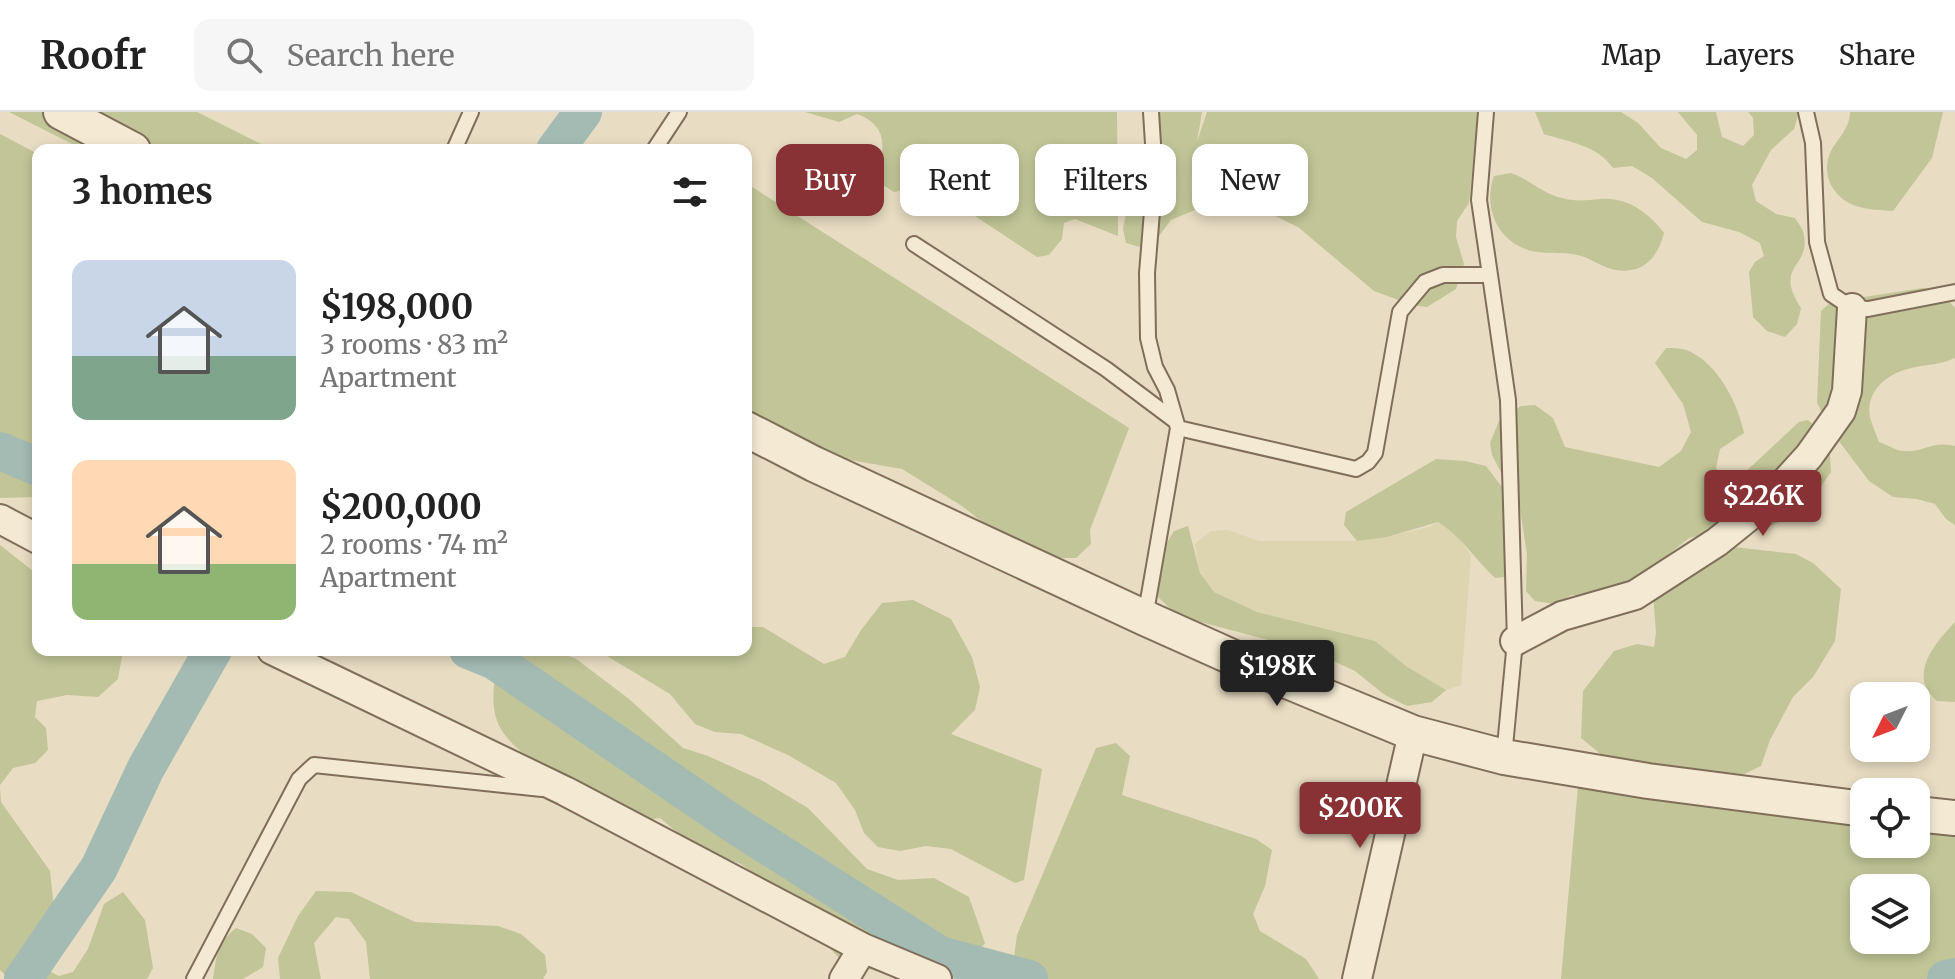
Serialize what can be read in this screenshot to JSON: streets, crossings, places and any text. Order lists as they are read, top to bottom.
{
  "north": "bottom left",
  "page": {
    "header": "Roofr",
    "search": "Search here",
    "nav": ["Map", "Layers", "Share"],
    "chip": [
      "Buy",
      "Rent",
      "Filters",
      "New"
    ],
    "heading": "3 homes",
    "list": [
      {
        "name": "$198,000",
        "note": "3 rooms · 83 m² · Apartment"
      },
      {
        "name": "$200,000",
        "note": "2 rooms · 74 m² · Apartment"
      }
    ],
    "price": ["$226K", "$198K", "$200K"]
  }
}
